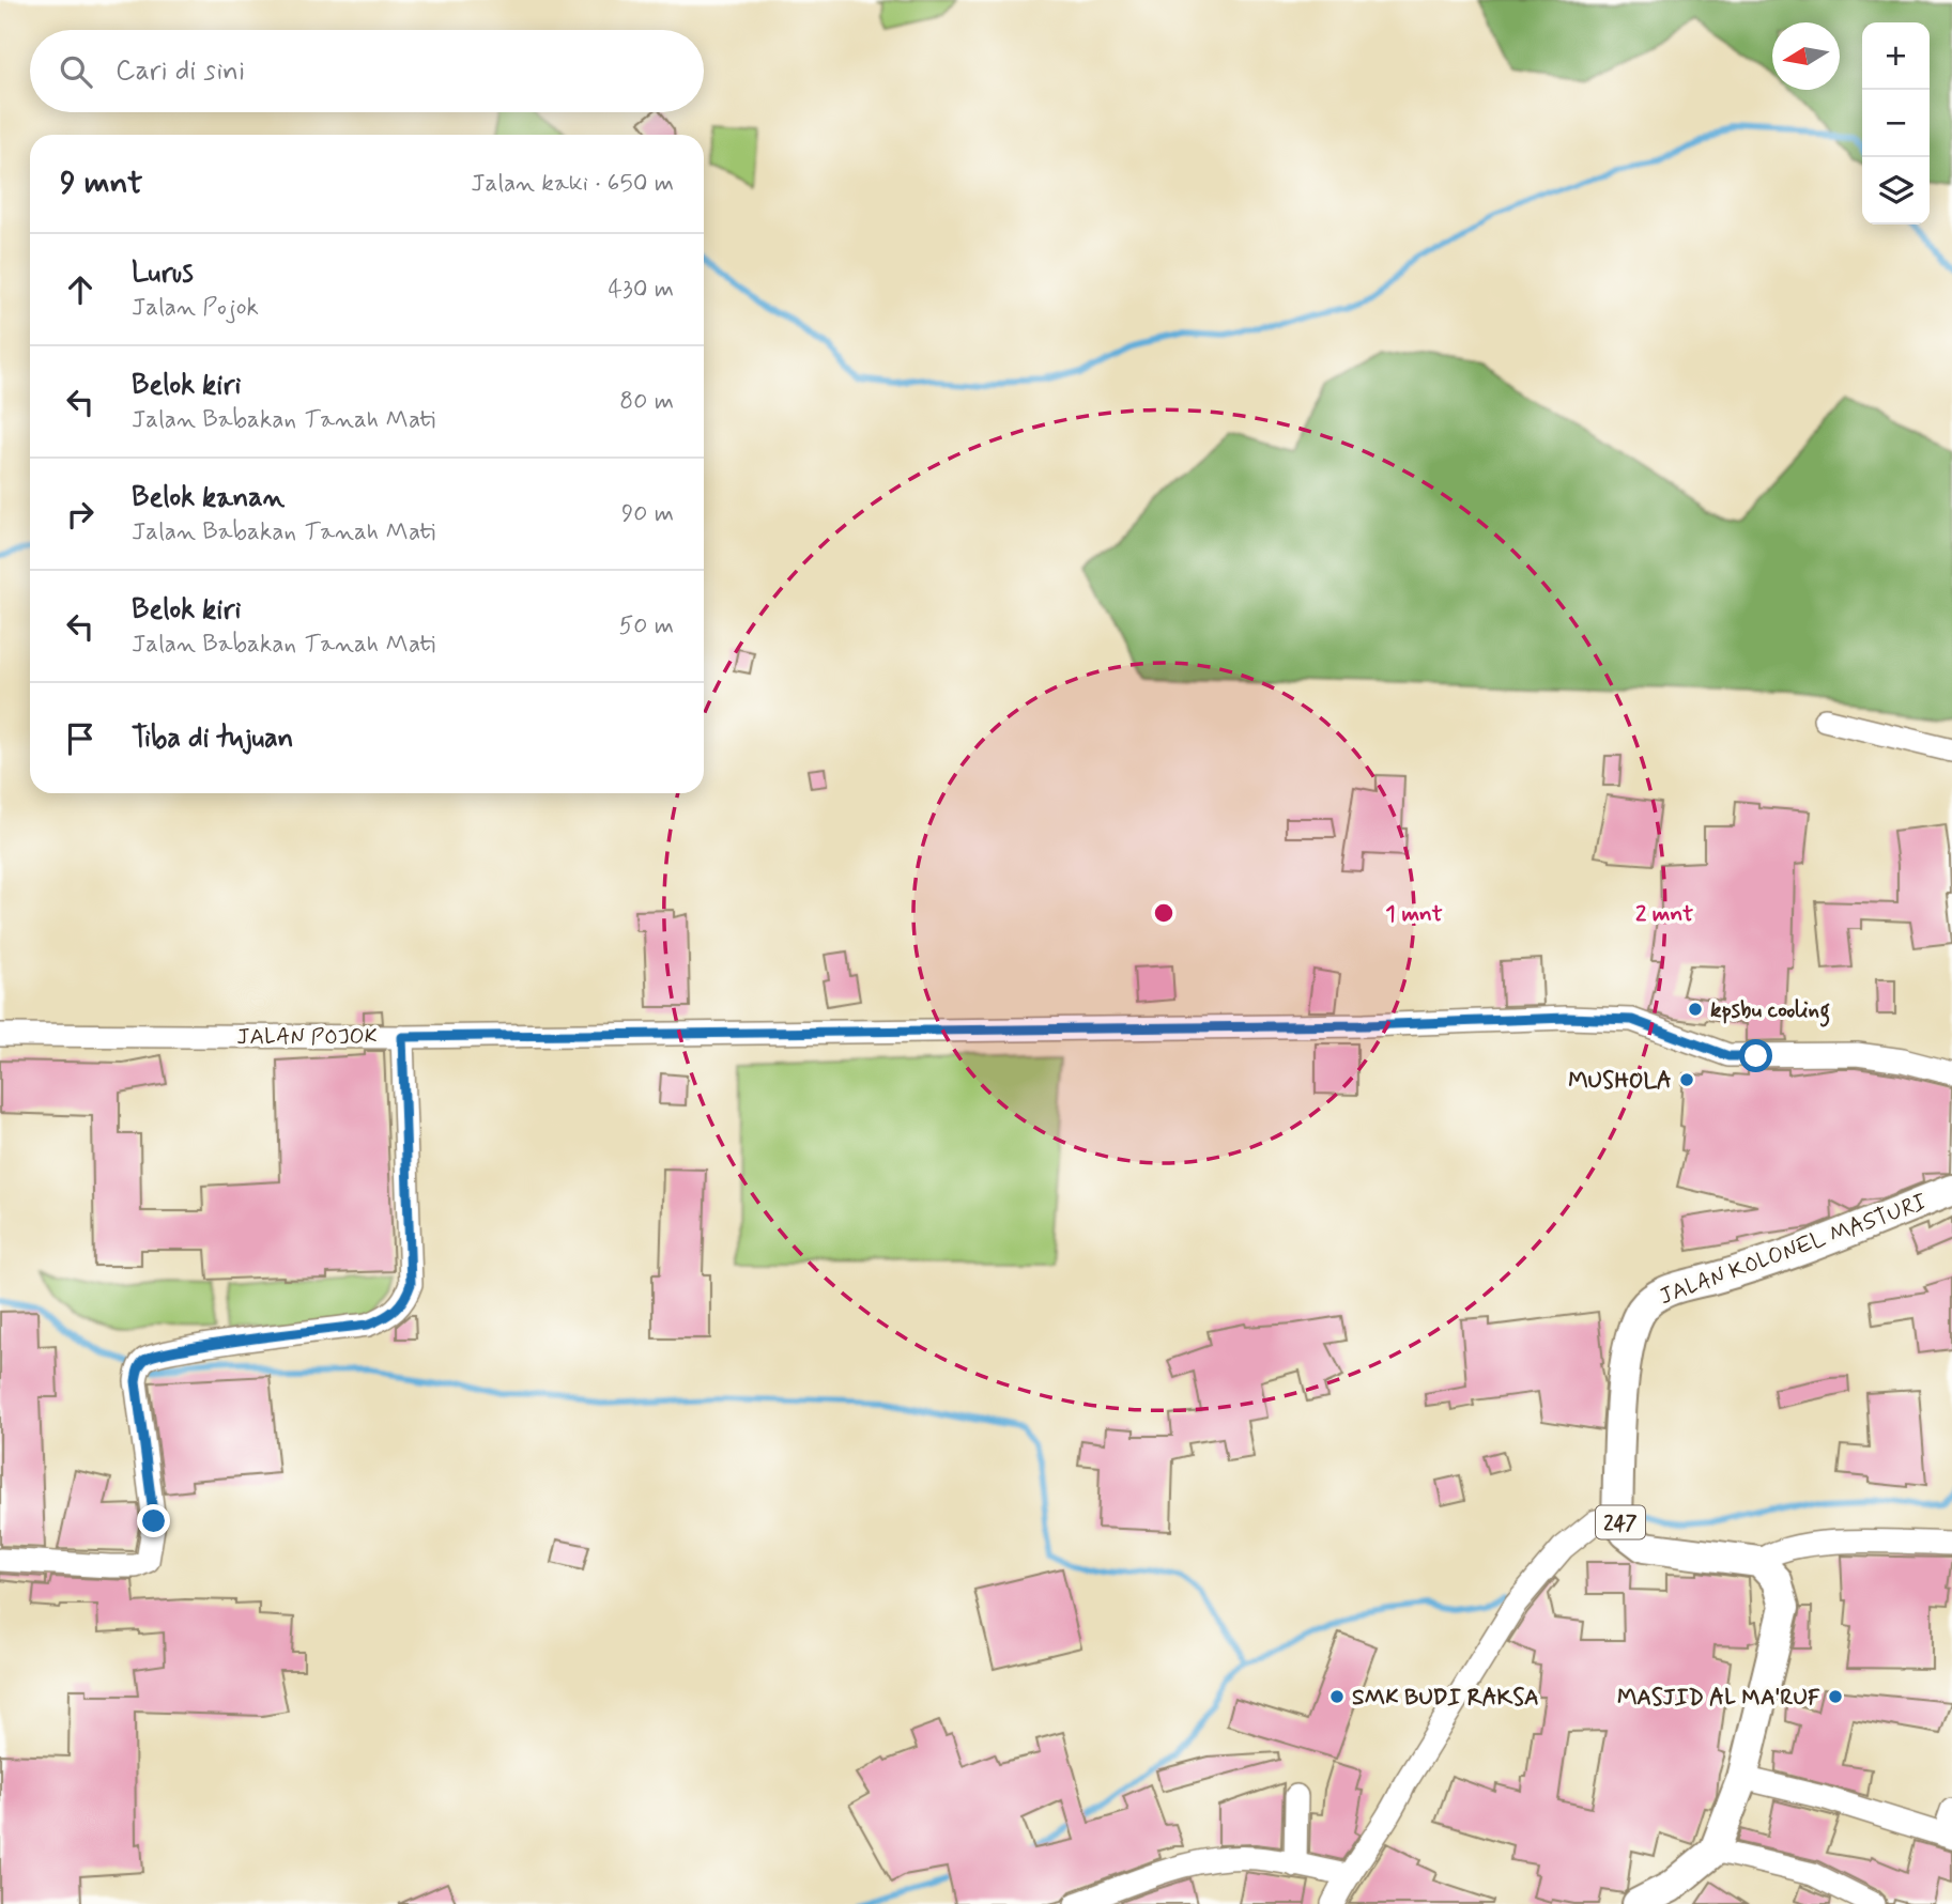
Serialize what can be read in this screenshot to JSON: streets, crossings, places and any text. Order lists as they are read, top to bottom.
{
  "streets": {
    "main road": ["JALAN KOLONEL MASTURI", "247"],
    "street": ["JALAN POJOK"]
  },
  "crossings": [
    ["JALAN KOLONEL MASTURI", "247"]
  ],
  "places": [
    "kpsbu cooling",
    "MUSHOLA",
    "SMK BUDI RAKSA",
    "MASJID AL MA'RUF"
  ],
  "north": "left",
  "page": {
    "map_buttons": ["+", "−"],
    "search": "Cari di sini",
    "heading": ["9 mnt", "Jalan kaki · 650 m"],
    "list": [
      ["Lurus", "Jalan Pojok", "430 m"],
      ["Belok kiri", "Jalan Babakan Tanah Mati", "80 m"],
      ["Belok kanan", "Jalan Babakan Tanah Mati", "90 m"],
      ["Belok kiri", "Jalan Babakan Tanah Mati", "50 m"],
      "Tiba di tujuan"
    ]
  },
  "rings": ["1 mnt", "2 mnt"]
}
